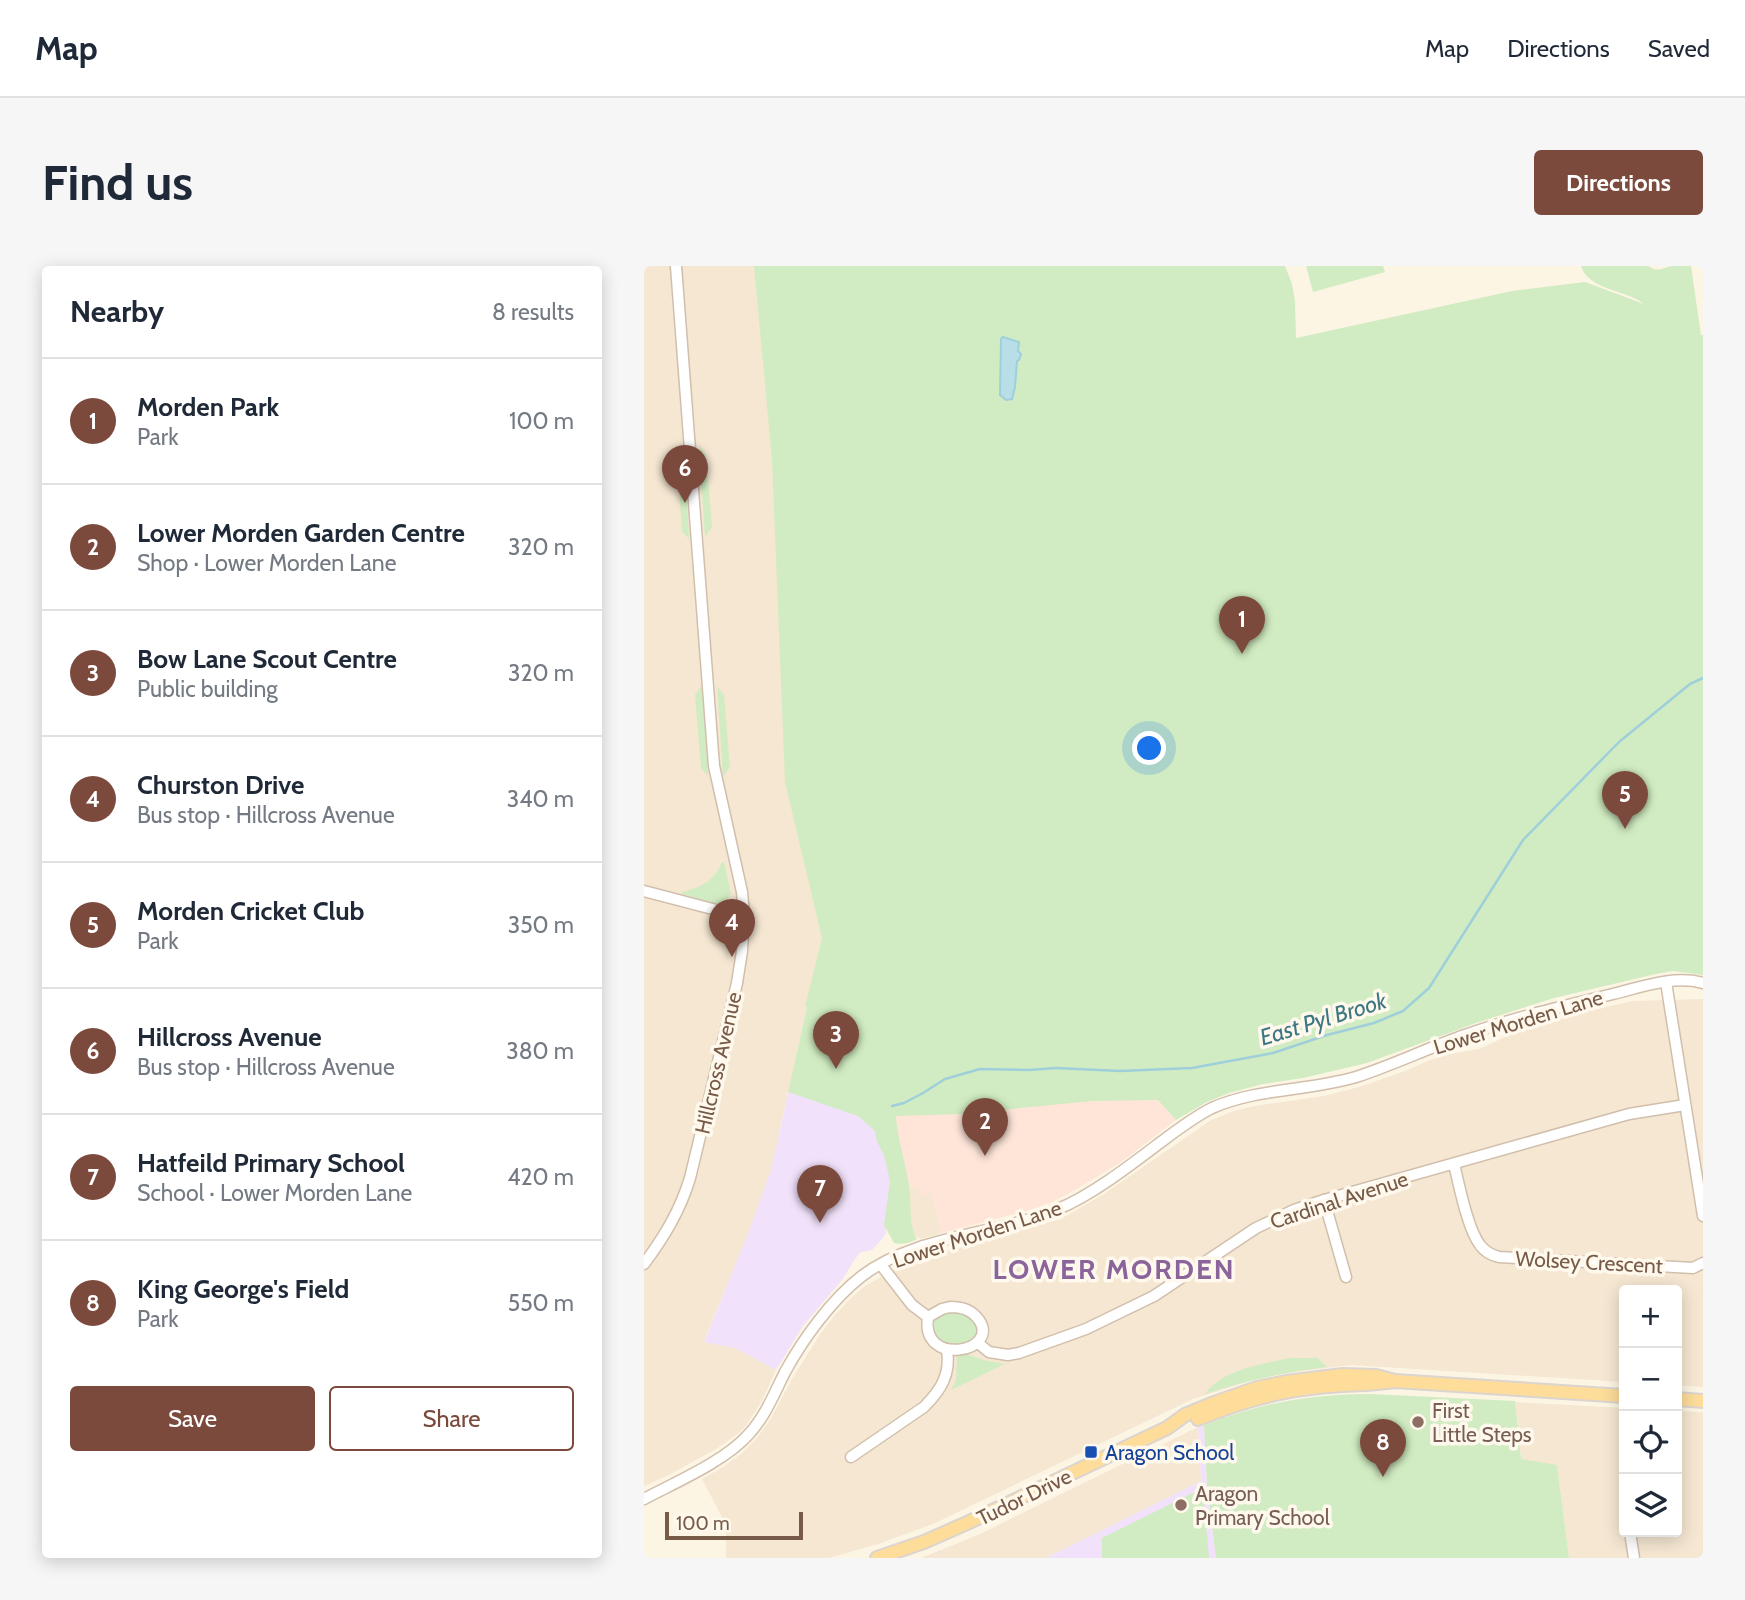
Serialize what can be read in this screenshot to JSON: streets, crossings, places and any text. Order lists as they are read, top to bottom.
{
  "streets": {
    "main road": ["Tudor Drive"],
    "street": [
      "Lower Morden Lane",
      "Hillcross Avenue",
      "Cardinal Avenue",
      "Wolsey Crescent"
    ]
  },
  "crossings": [
    ["Cardinal Avenue", "Wolsey Crescent"]
  ],
  "districts": ["LOWER MORDEN"],
  "water": ["East Pyl Brook"],
  "places": {
    "other": ["First Little Steps", "Aragon Primary School"],
    "transit": ["Aragon School"]
  },
  "scale_bar": "100 m",
  "page": {
    "header": "Map",
    "nav": ["Map", "Directions", "Saved"],
    "buttons": [
      "Directions",
      ["Save", "Share"]
    ],
    "title": "Find us",
    "heading": ["Nearby", "8 results"],
    "list": [
      {
        "mark": "1",
        "name": "Morden Park",
        "note": "Park",
        "value": "100 m"
      },
      {
        "mark": "2",
        "name": "Lower Morden Garden Centre",
        "note": "Shop · Lower Morden Lane",
        "value": "320 m"
      },
      {
        "mark": "3",
        "name": "Bow Lane Scout Centre",
        "note": "Public building",
        "value": "320 m"
      },
      {
        "mark": "4",
        "name": "Churston Drive",
        "note": "Bus stop · Hillcross Avenue",
        "value": "340 m"
      },
      {
        "mark": "5",
        "name": "Morden Cricket Club",
        "note": "Park",
        "value": "350 m"
      },
      {
        "mark": "6",
        "name": "Hillcross Avenue",
        "note": "Bus stop · Hillcross Avenue",
        "value": "380 m"
      },
      {
        "mark": "7",
        "name": "Hatfeild Primary School",
        "note": "School · Lower Morden Lane",
        "value": "420 m"
      },
      {
        "mark": "8",
        "name": "King George's Field",
        "note": "Park",
        "value": "550 m"
      }
    ],
    "pins": [
      "6",
      "1",
      "5",
      "4",
      "3",
      "2",
      "7",
      "8"
    ],
    "map_buttons": ["+", "−"],
    "scale": "100 m"
  }
}
